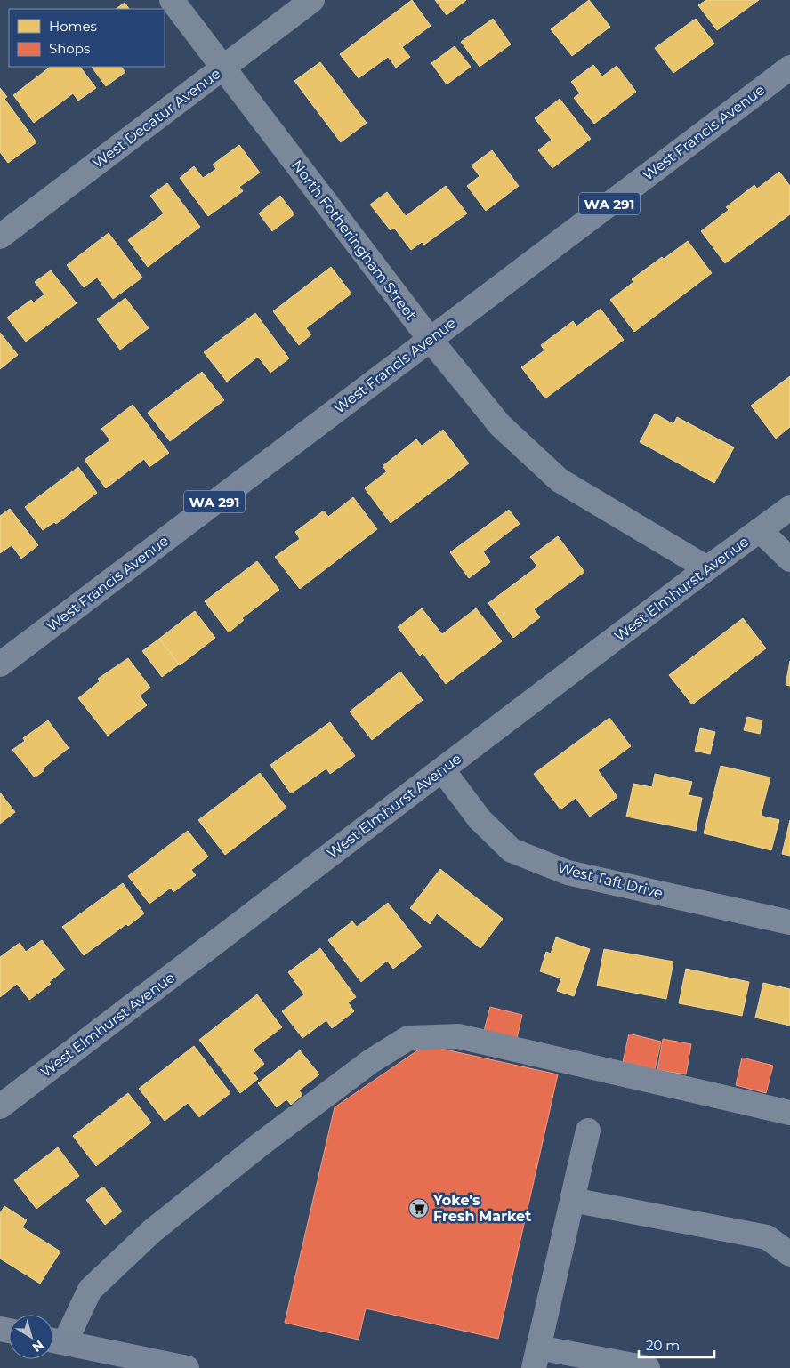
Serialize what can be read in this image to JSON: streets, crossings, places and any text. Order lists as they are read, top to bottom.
{
  "streets": {
    "main road": ["West Francis Avenue", "WA 291"],
    "street": [
      "West Decatur Avenue",
      "North Fotheringham Street",
      "West Elmhurst Avenue",
      "West Taft Drive"
    ]
  },
  "crossings": [
    ["West Decatur Avenue", "North Fotheringham Street"],
    ["West Francis Avenue", "North Fotheringham Street"],
    ["North Fotheringham Street", "West Elmhurst Avenue"],
    ["West Elmhurst Avenue", "West Taft Drive"]
  ],
  "places": {
    "supermarket": ["Yoke's Fresh Market"]
  },
  "legend": ["Homes", "Shops"],
  "scale_bar": "20 m",
  "north": "bottom right"
}
